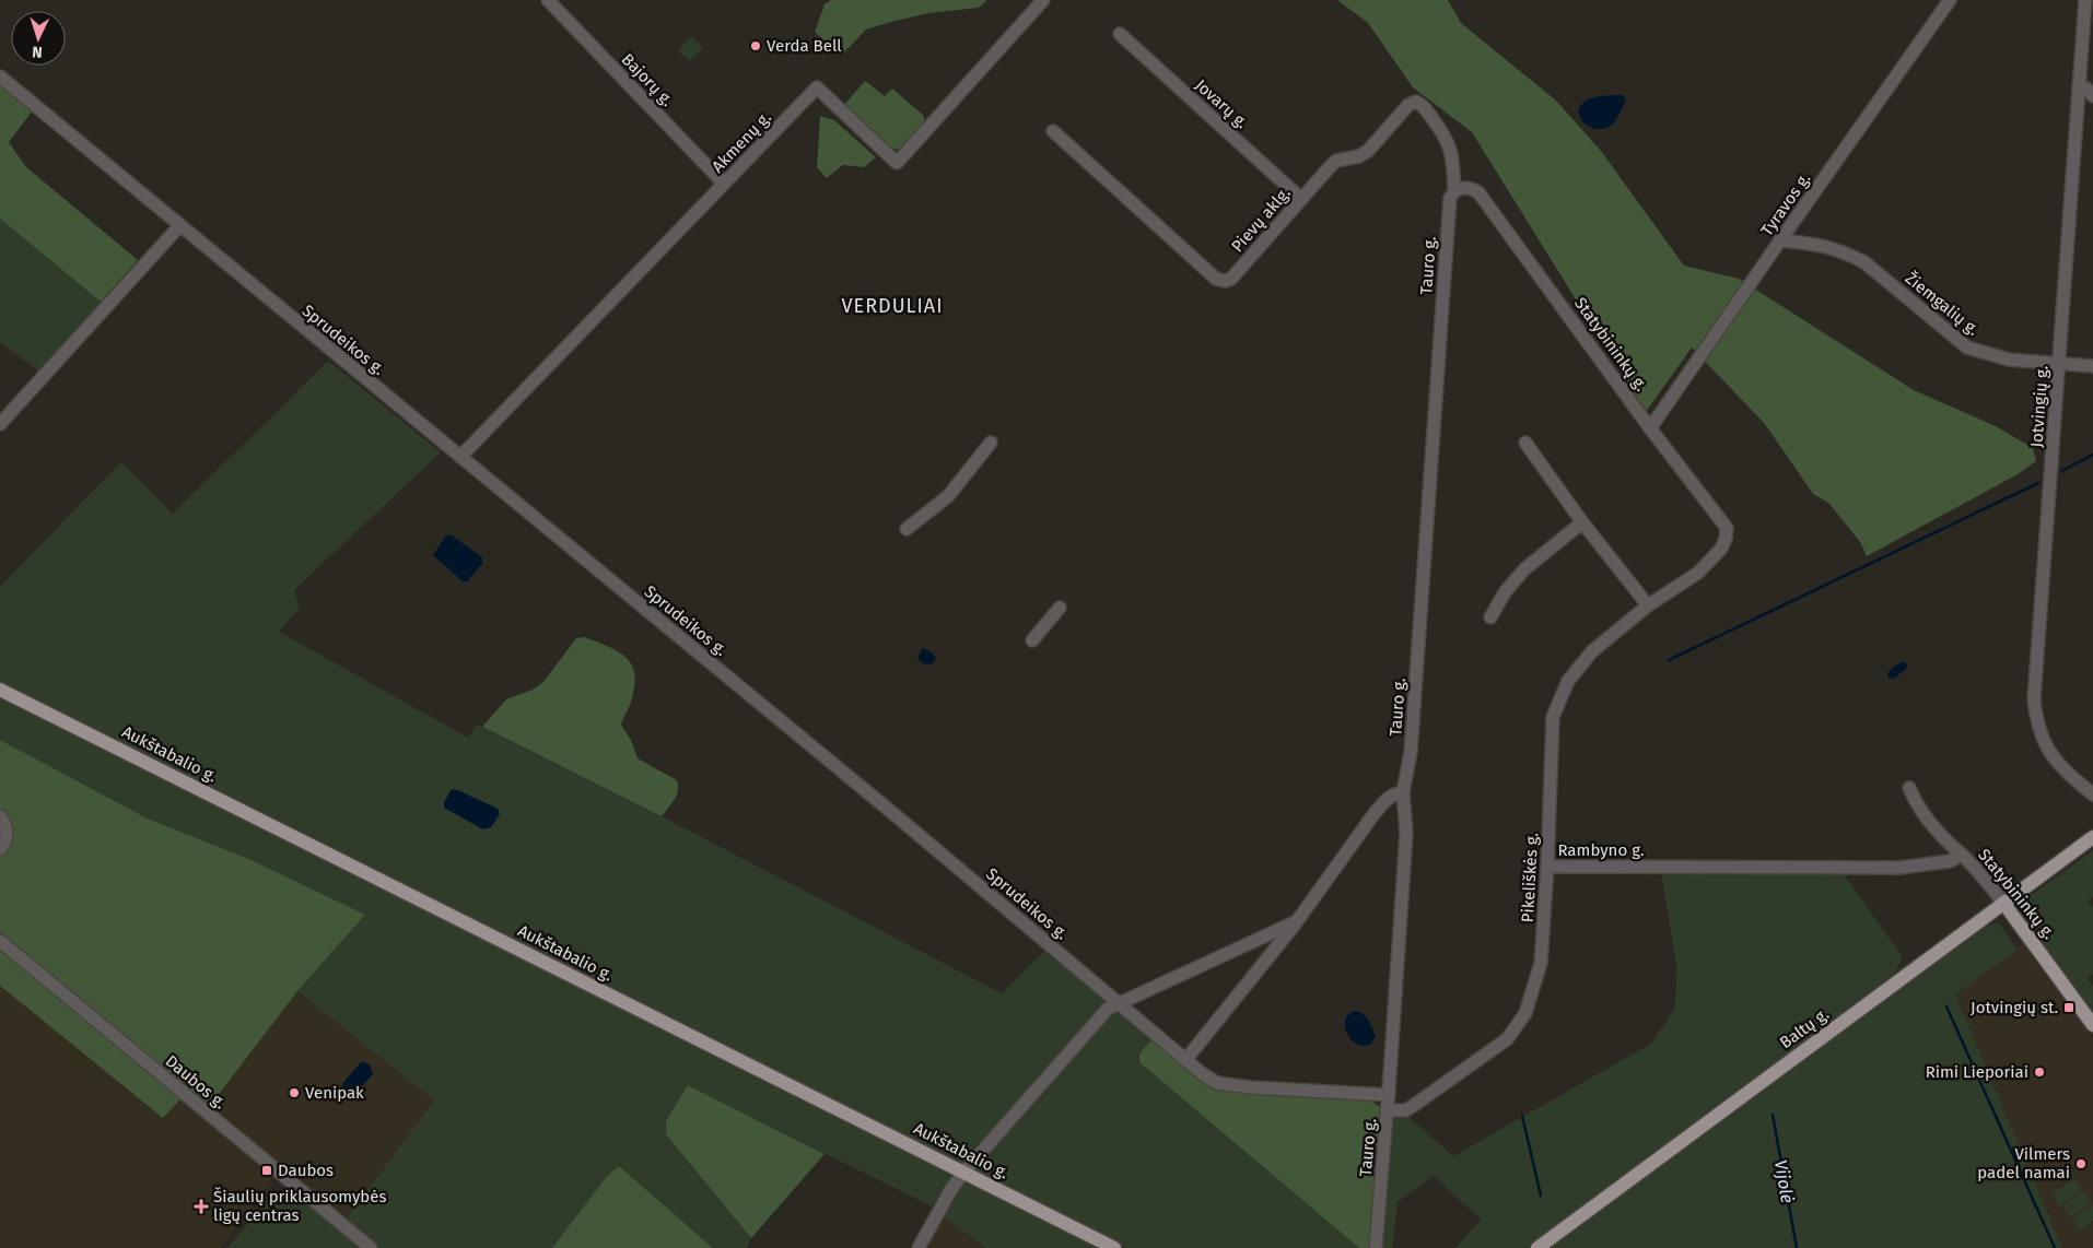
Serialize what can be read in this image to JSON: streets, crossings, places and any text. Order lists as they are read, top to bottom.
{
  "streets": {
    "main road": ["Statybininkų g.", "Aukštabalio g.", "Baltų g."],
    "street": [
      "Bajorų g.",
      "Jovarų g.",
      "Akmenų g.",
      "Tyravos g.",
      "Pievų aklg.",
      "Tauro g.",
      "Žiemgalių g.",
      "Sprudeikos g.",
      "Jotvingių g.",
      "Rambyno g.",
      "Pikeliškės g.",
      "Daubos g."
    ]
  },
  "crossings": [
    ["Bajorų g.", "Akmenų g."],
    ["Jovarų g.", "Pievų aklg."],
    ["Akmenų g.", "Sprudeikos g."],
    ["Tyravos g.", "Žiemgalių g."],
    ["Tyravos g.", "Statybininkų g."],
    ["Pievų aklg.", "Tauro g."],
    ["Pievų aklg.", "Statybininkų g."],
    ["Tauro g.", "Sprudeikos g."],
    ["Tauro g.", "Statybininkų g."],
    ["Tauro g.", "Pikeliškės g."],
    ["Žiemgalių g.", "Jotvingių g."],
    ["Statybininkų g.", "Rambyno g."],
    ["Statybininkų g.", "Pikeliškės g."],
    ["Statybininkų g.", "Baltų g."],
    ["Rambyno g.", "Pikeliškės g."]
  ],
  "districts": ["VERDULIAI"],
  "water": ["Vijolė"],
  "places": {
    "other": [
      "Verda Bell",
      "Rimi Lieporiai",
      "Venipak",
      "Vilmers padel namai"
    ],
    "transit": ["Jotvingių st.", "Daubos"],
    "health": ["Šiaulių priklausomybės ligų centras"]
  },
  "north": "bottom"
}
